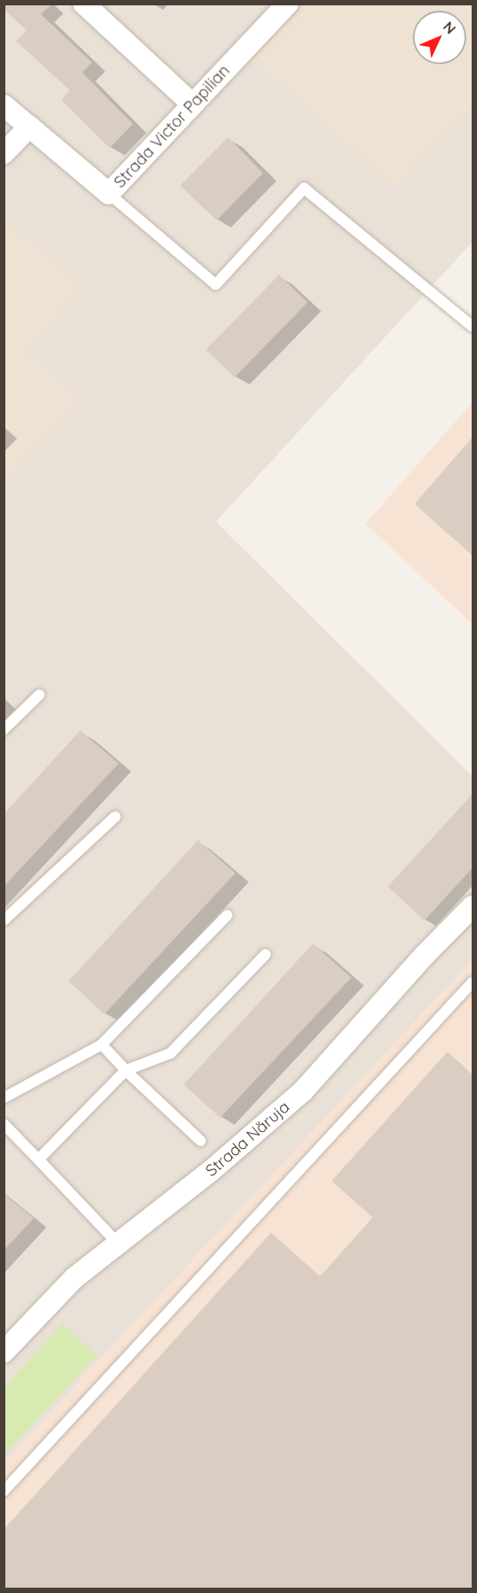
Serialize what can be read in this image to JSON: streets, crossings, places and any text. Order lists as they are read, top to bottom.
{
  "streets": {
    "street": ["Strada Victor Papilian", "Strada Năruja"]
  },
  "north": "top right"
}
